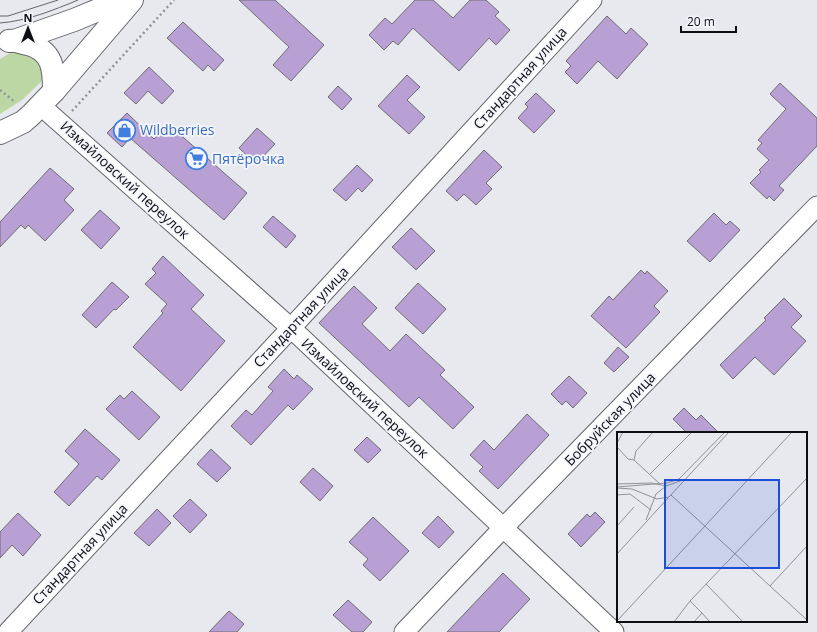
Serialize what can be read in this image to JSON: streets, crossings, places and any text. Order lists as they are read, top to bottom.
{
  "streets": {
    "street": ["Стандартная улица", "Измайловский переулок", "Бобруйская улица"]
  },
  "crossings": [
    ["Стандартная улица", "Измайловский переулок"],
    ["Измайловский переулок", "Бобруйская улица"]
  ],
  "places": {
    "shop": ["Wildberries"],
    "supermarket": ["Пятёрочка"]
  },
  "scale_bar": "20 m",
  "north": "top"
}
